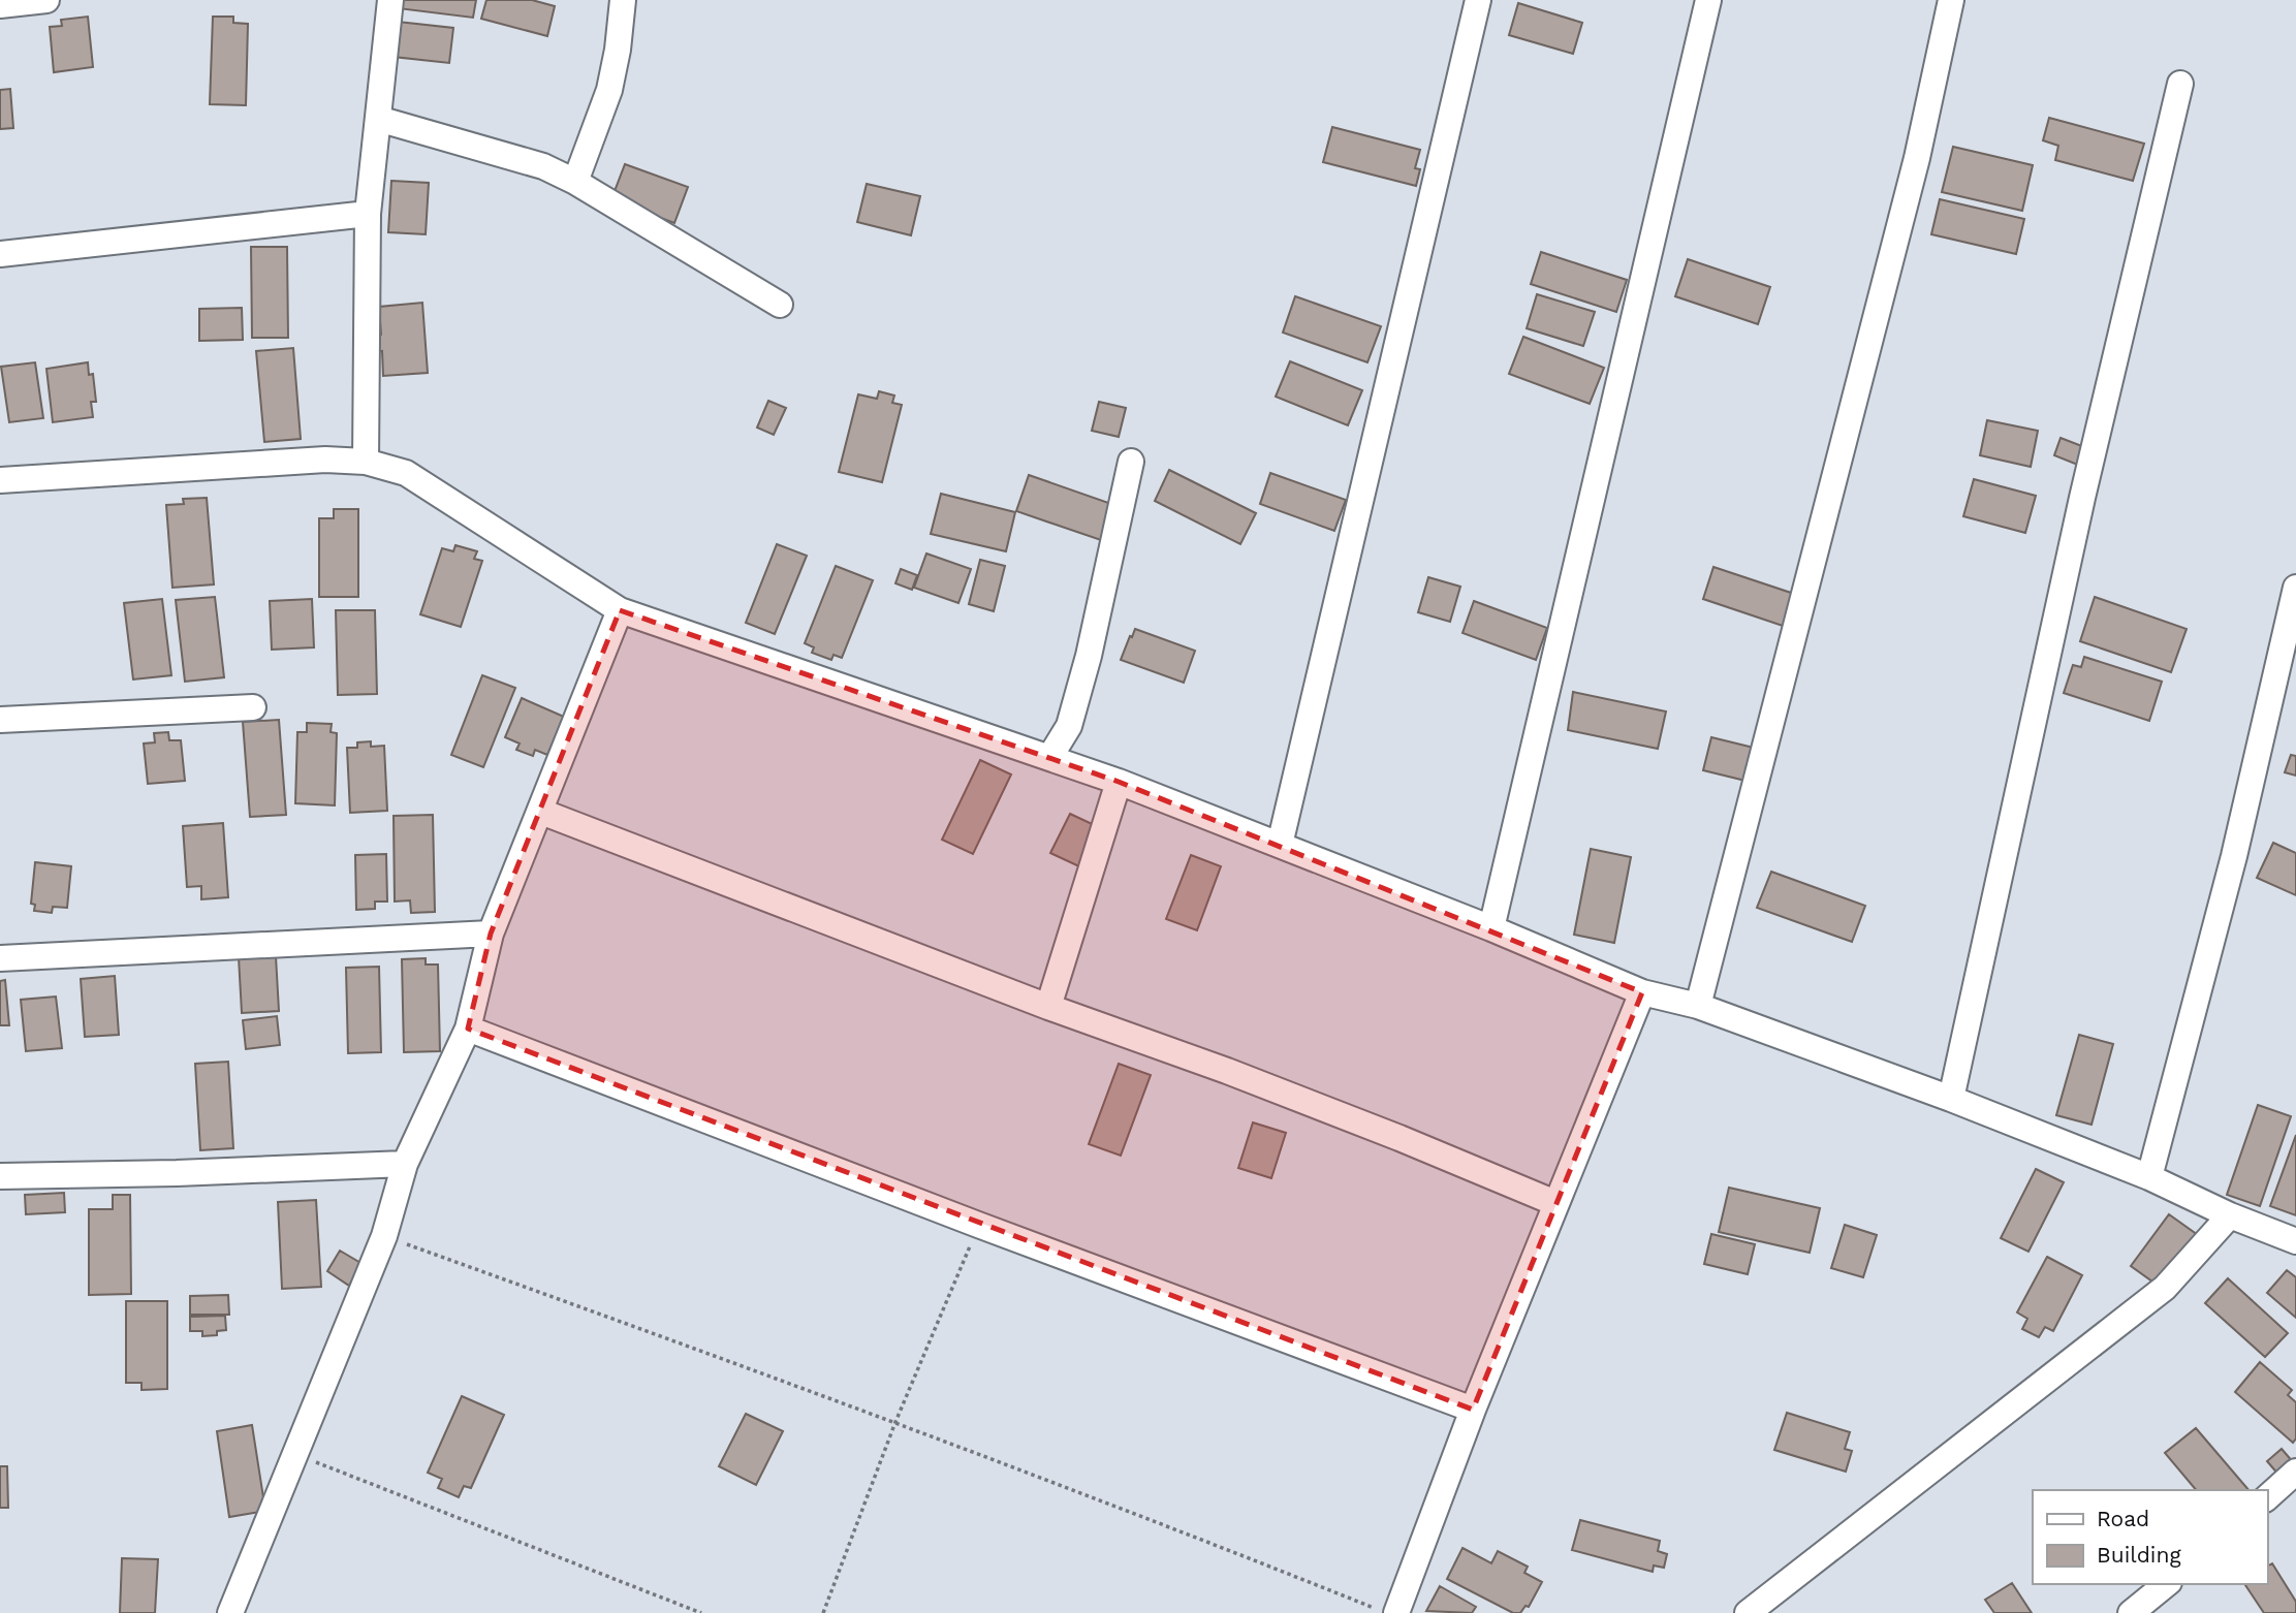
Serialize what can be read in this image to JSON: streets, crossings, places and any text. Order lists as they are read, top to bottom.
{
  "legend": ["Road", "Building"]
}
